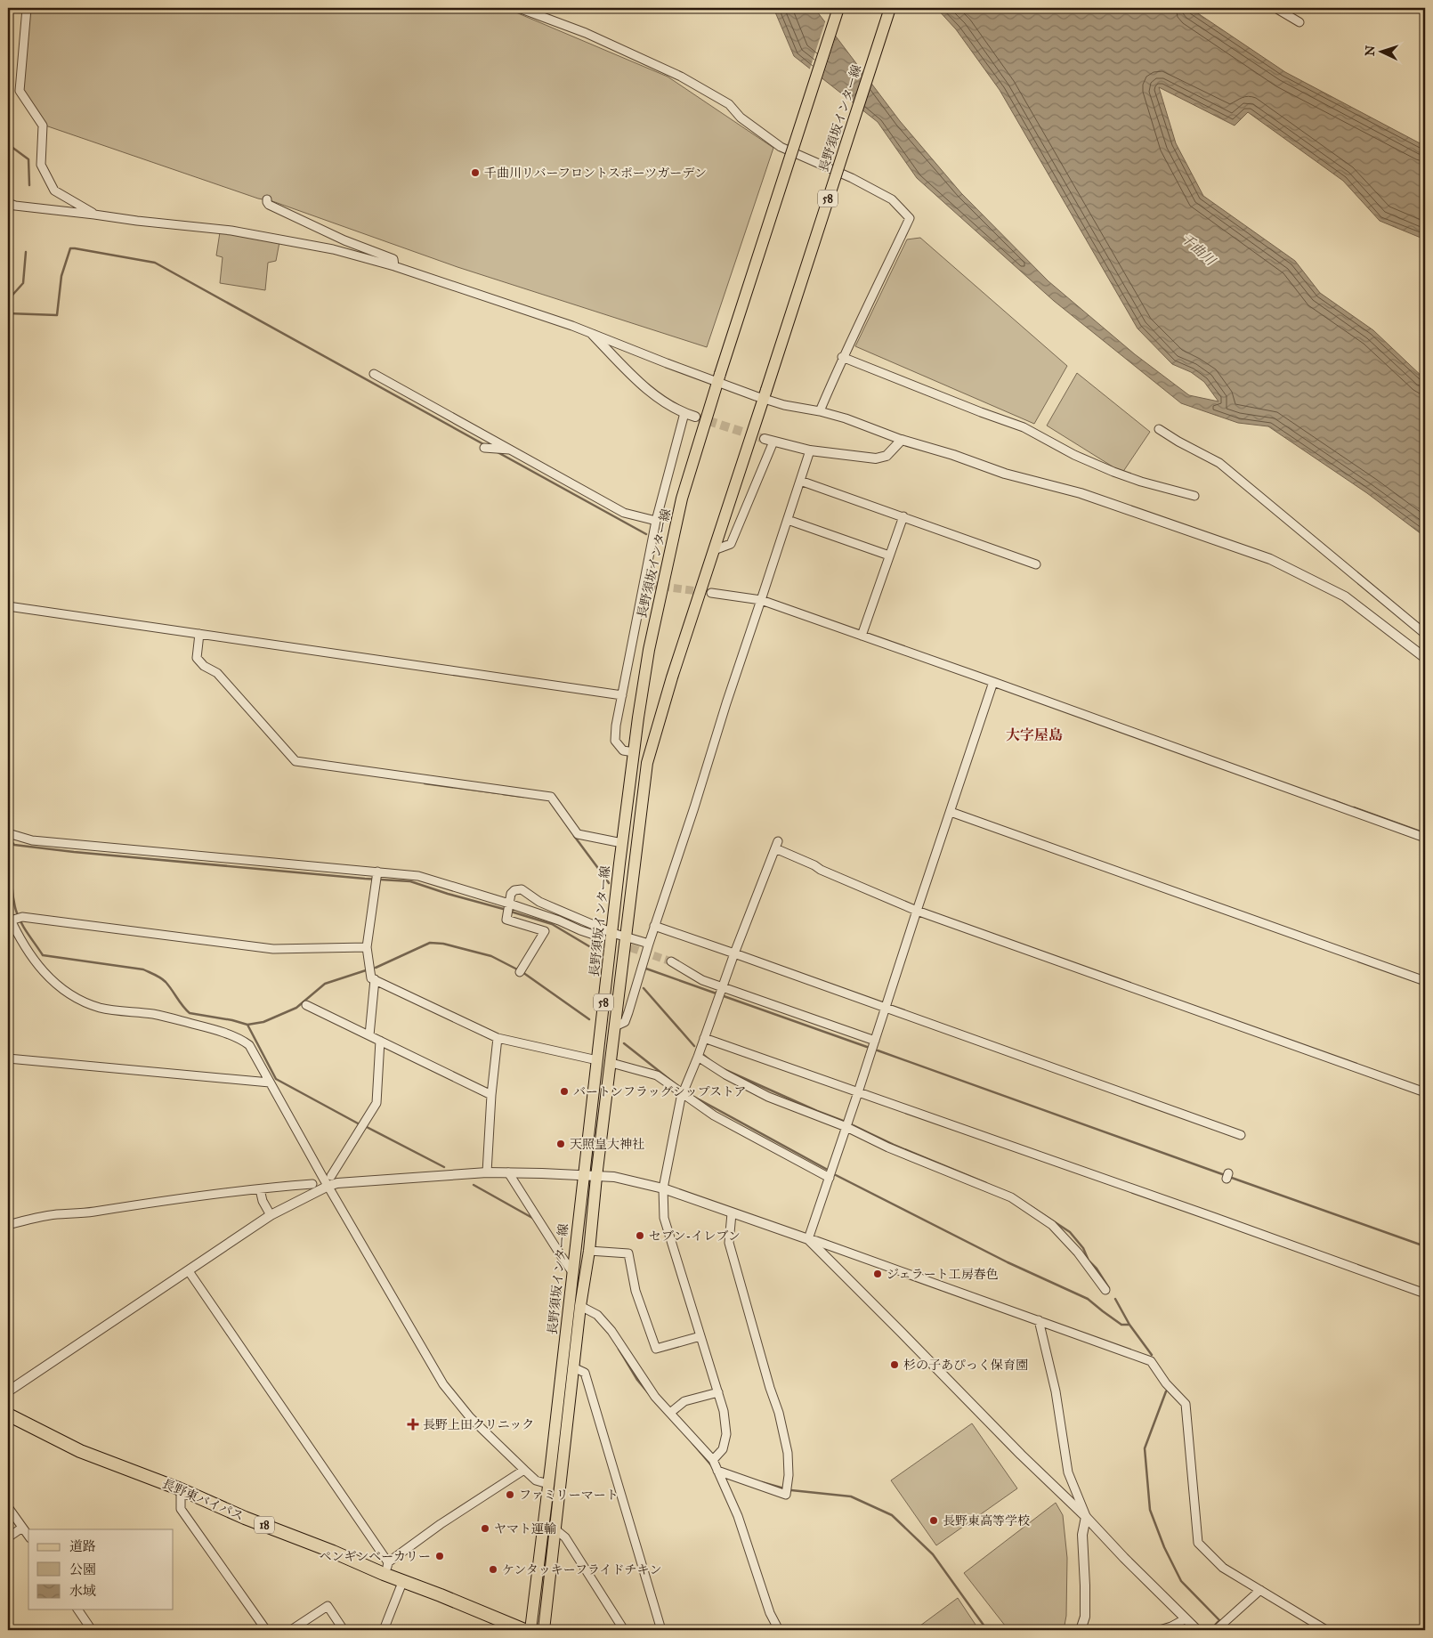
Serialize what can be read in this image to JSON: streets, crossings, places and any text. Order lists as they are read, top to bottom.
{
  "streets": {
    "highway": ["長野東バイパス", "18"],
    "main road": ["長野須坂インター線", "58"]
  },
  "districts": ["大字屋島"],
  "water": ["千曲川"],
  "places": {
    "other": [
      "千曲川リバーフロントスポーツガーデン",
      "バートンフラッグシップストア",
      "天照皇大神社",
      "セブン-イレブン",
      "ジェラート工房春色",
      "杉の子あぴっく保育園",
      "ファミリーマート",
      "長野東高等学校",
      "ヤマト運輸",
      "ペンギンベーカリー",
      "ケンタッキーフライドチキン"
    ],
    "health": ["長野上田クリニック"]
  },
  "legend": ["道路", "公園", "水域"],
  "north": "left"
}
